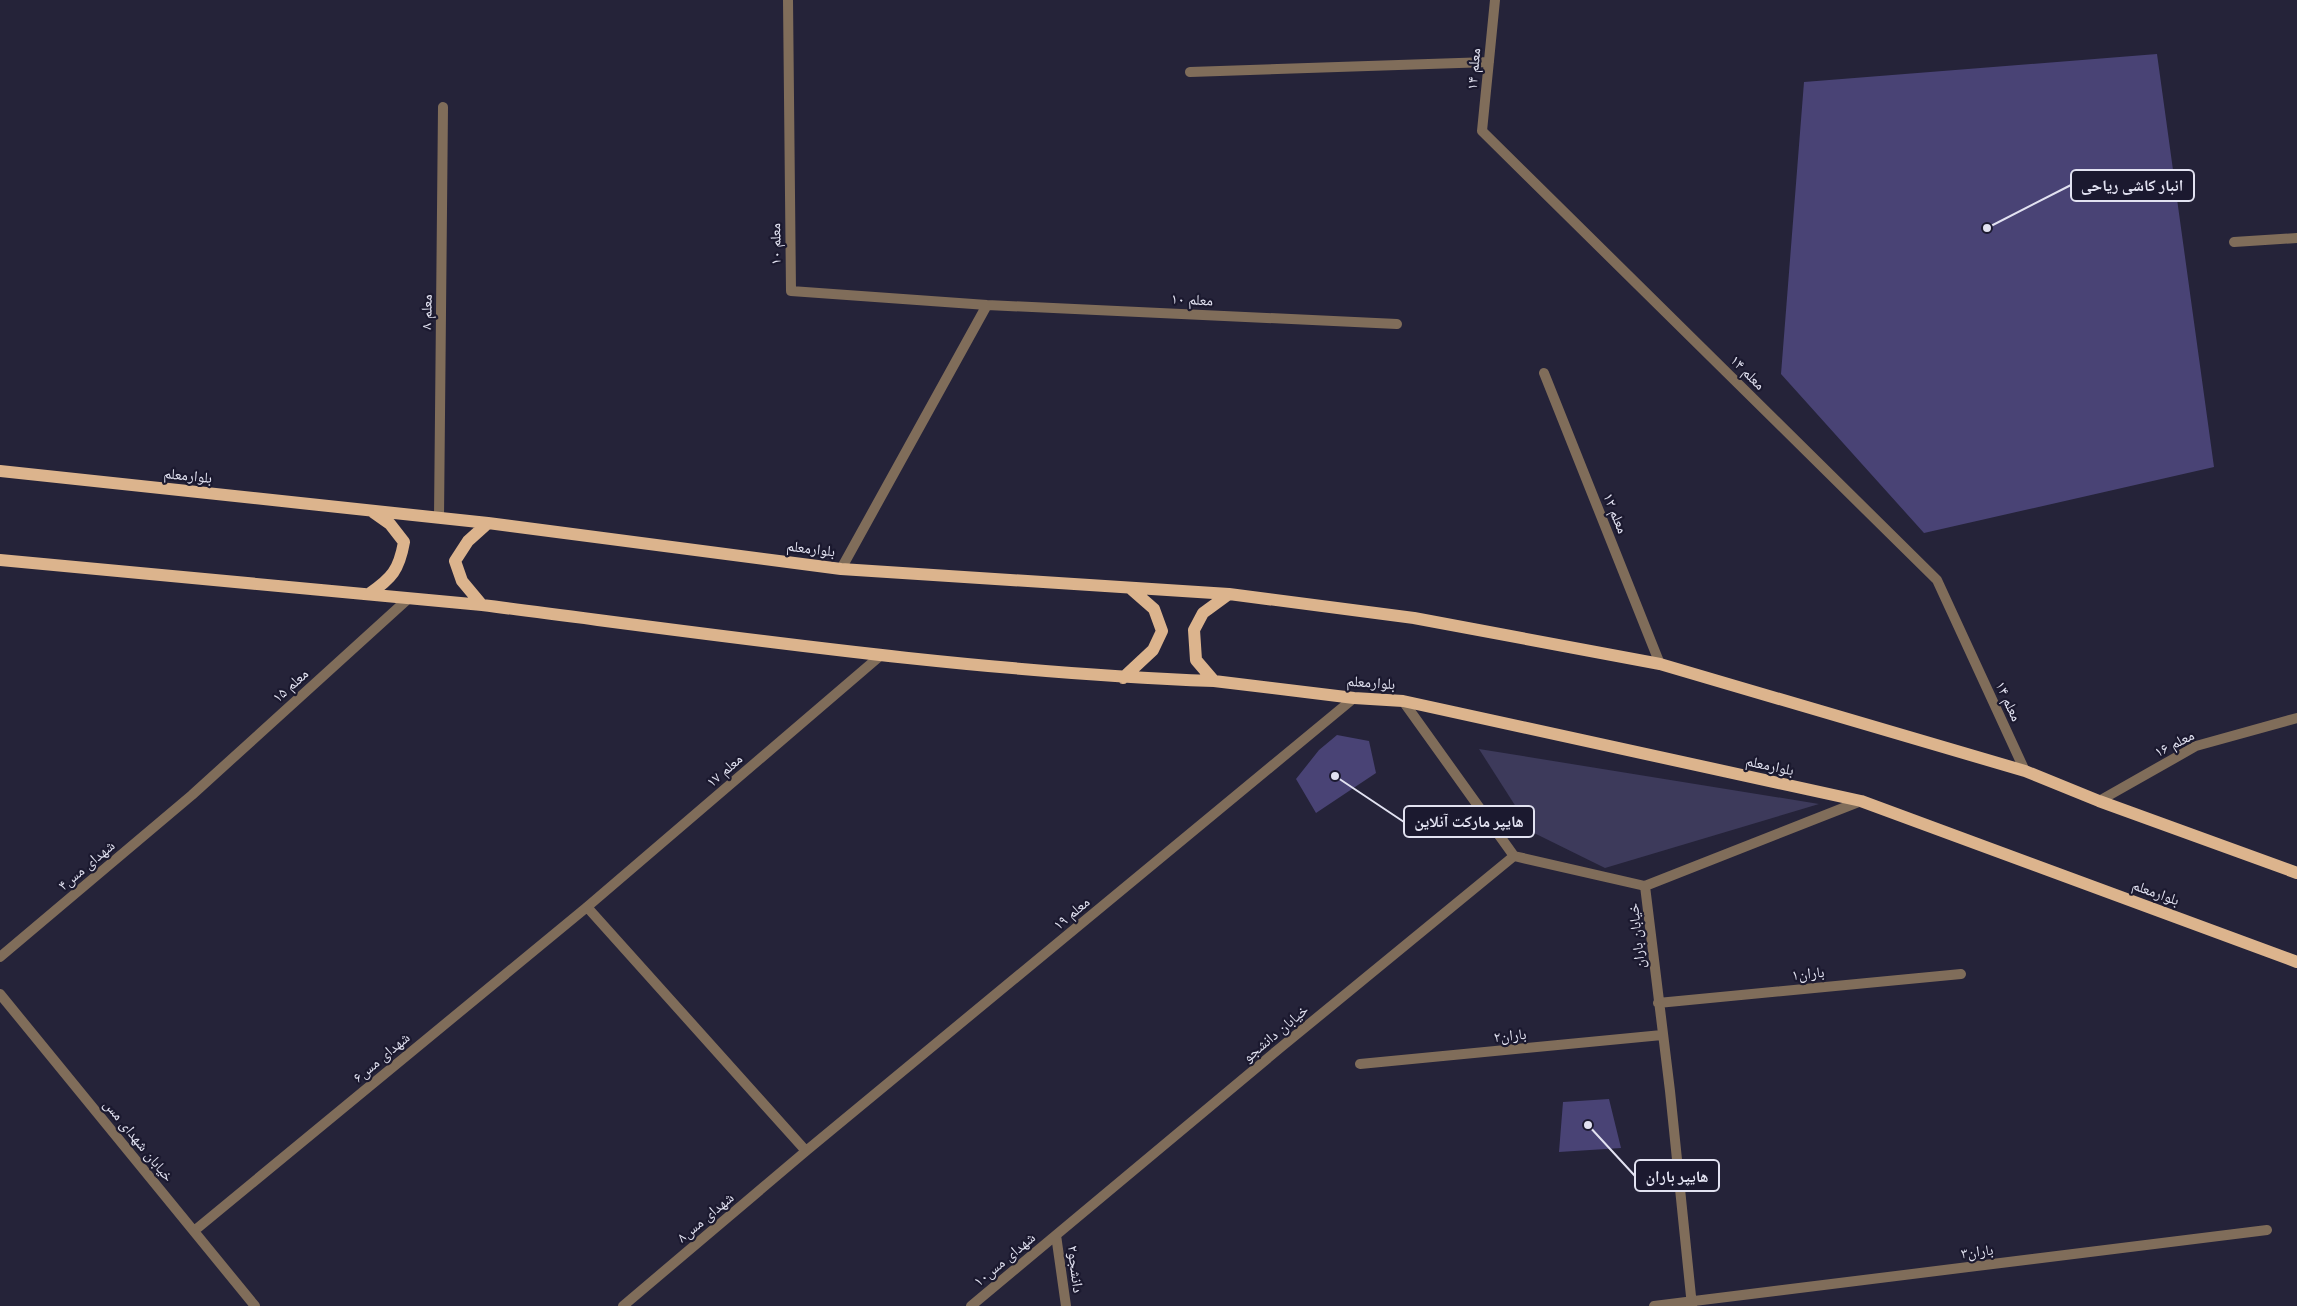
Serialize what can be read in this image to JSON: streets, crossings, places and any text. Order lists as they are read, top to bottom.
{
  "streets": {
    "main road": ["بلوارمعلم"],
    "street": [
      "معلم ۱۴",
      "معلم ۱۰",
      "معلم ۸",
      "معلم ۱۲",
      "معلم ۱۵",
      "معلم ۱۶",
      "معلم ۱۷",
      "شهدای مس۴",
      "معلم ۱۹",
      "خیابان باران",
      "باران۱",
      "خیابان دانشجو",
      "باران۲",
      "شهدای مس۶",
      "خیابان شهدای مس",
      "شهدای مس۸",
      "باران۳",
      "شهدای مس۱۰",
      "دانشجو۲"
    ]
  },
  "crossings": [
    ["معلم ۱۴", "بلوارمعلم"],
    ["معلم ۸", "بلوارمعلم"],
    ["بلوارمعلم", "معلم ۱۲"],
    ["بلوارمعلم", "معلم ۱۵"],
    ["بلوارمعلم", "معلم ۱۶"],
    ["بلوارمعلم", "معلم ۱۷"],
    ["بلوارمعلم", "معلم ۱۹"],
    ["معلم ۱۵", "شهدای مس۴"],
    ["معلم ۱۷", "شهدای مس۶"],
    ["معلم ۱۹", "شهدای مس۸"],
    ["خیابان باران", "باران۱"],
    ["خیابان باران", "خیابان دانشجو"],
    ["خیابان باران", "باران۲"],
    ["خیابان باران", "باران۳"],
    ["خیابان دانشجو", "شهدای مس۱۰"],
    ["خیابان دانشجو", "دانشجو۲"],
    ["شهدای مس۶", "خیابان شهدای مس"],
    ["شهدای مس۱۰", "دانشجو۲"]
  ],
  "places": ["انبار کاشی ریاحی", "هایپر مارکت آنلاین", "هایپر باران"]
}
